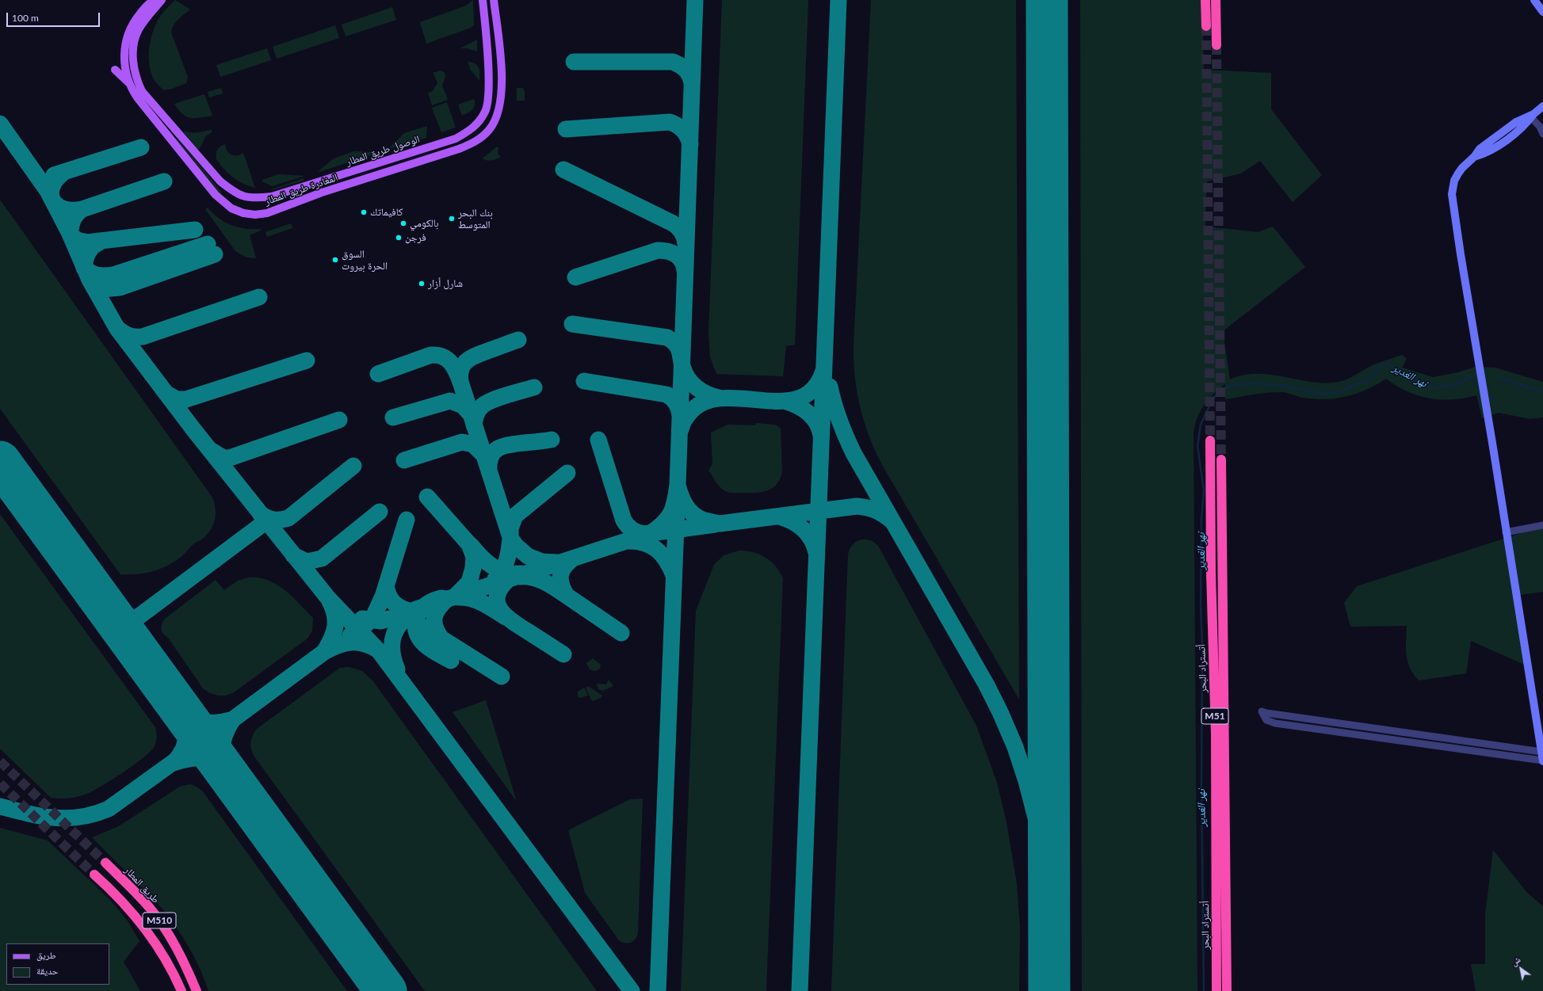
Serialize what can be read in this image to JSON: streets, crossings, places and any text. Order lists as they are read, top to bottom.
{
  "streets": {
    "highway": [
      "أتستراد البحر",
      "M51",
      "طريق المطار",
      "M510"
    ],
    "main road": ["الوصول طريق المطار", "المغادرة طريق المطار"]
  },
  "water": ["نهر الغدير"],
  "places": [
    "كافيماتك",
    "بنك البحر المتوسط",
    "بالكومي",
    "فرجن",
    "السوق الحرة بيروت",
    "شارل أزار"
  ],
  "legend": ["طريق", "حديقة"],
  "scale_bar": "100 m",
  "north": "top left"
}
